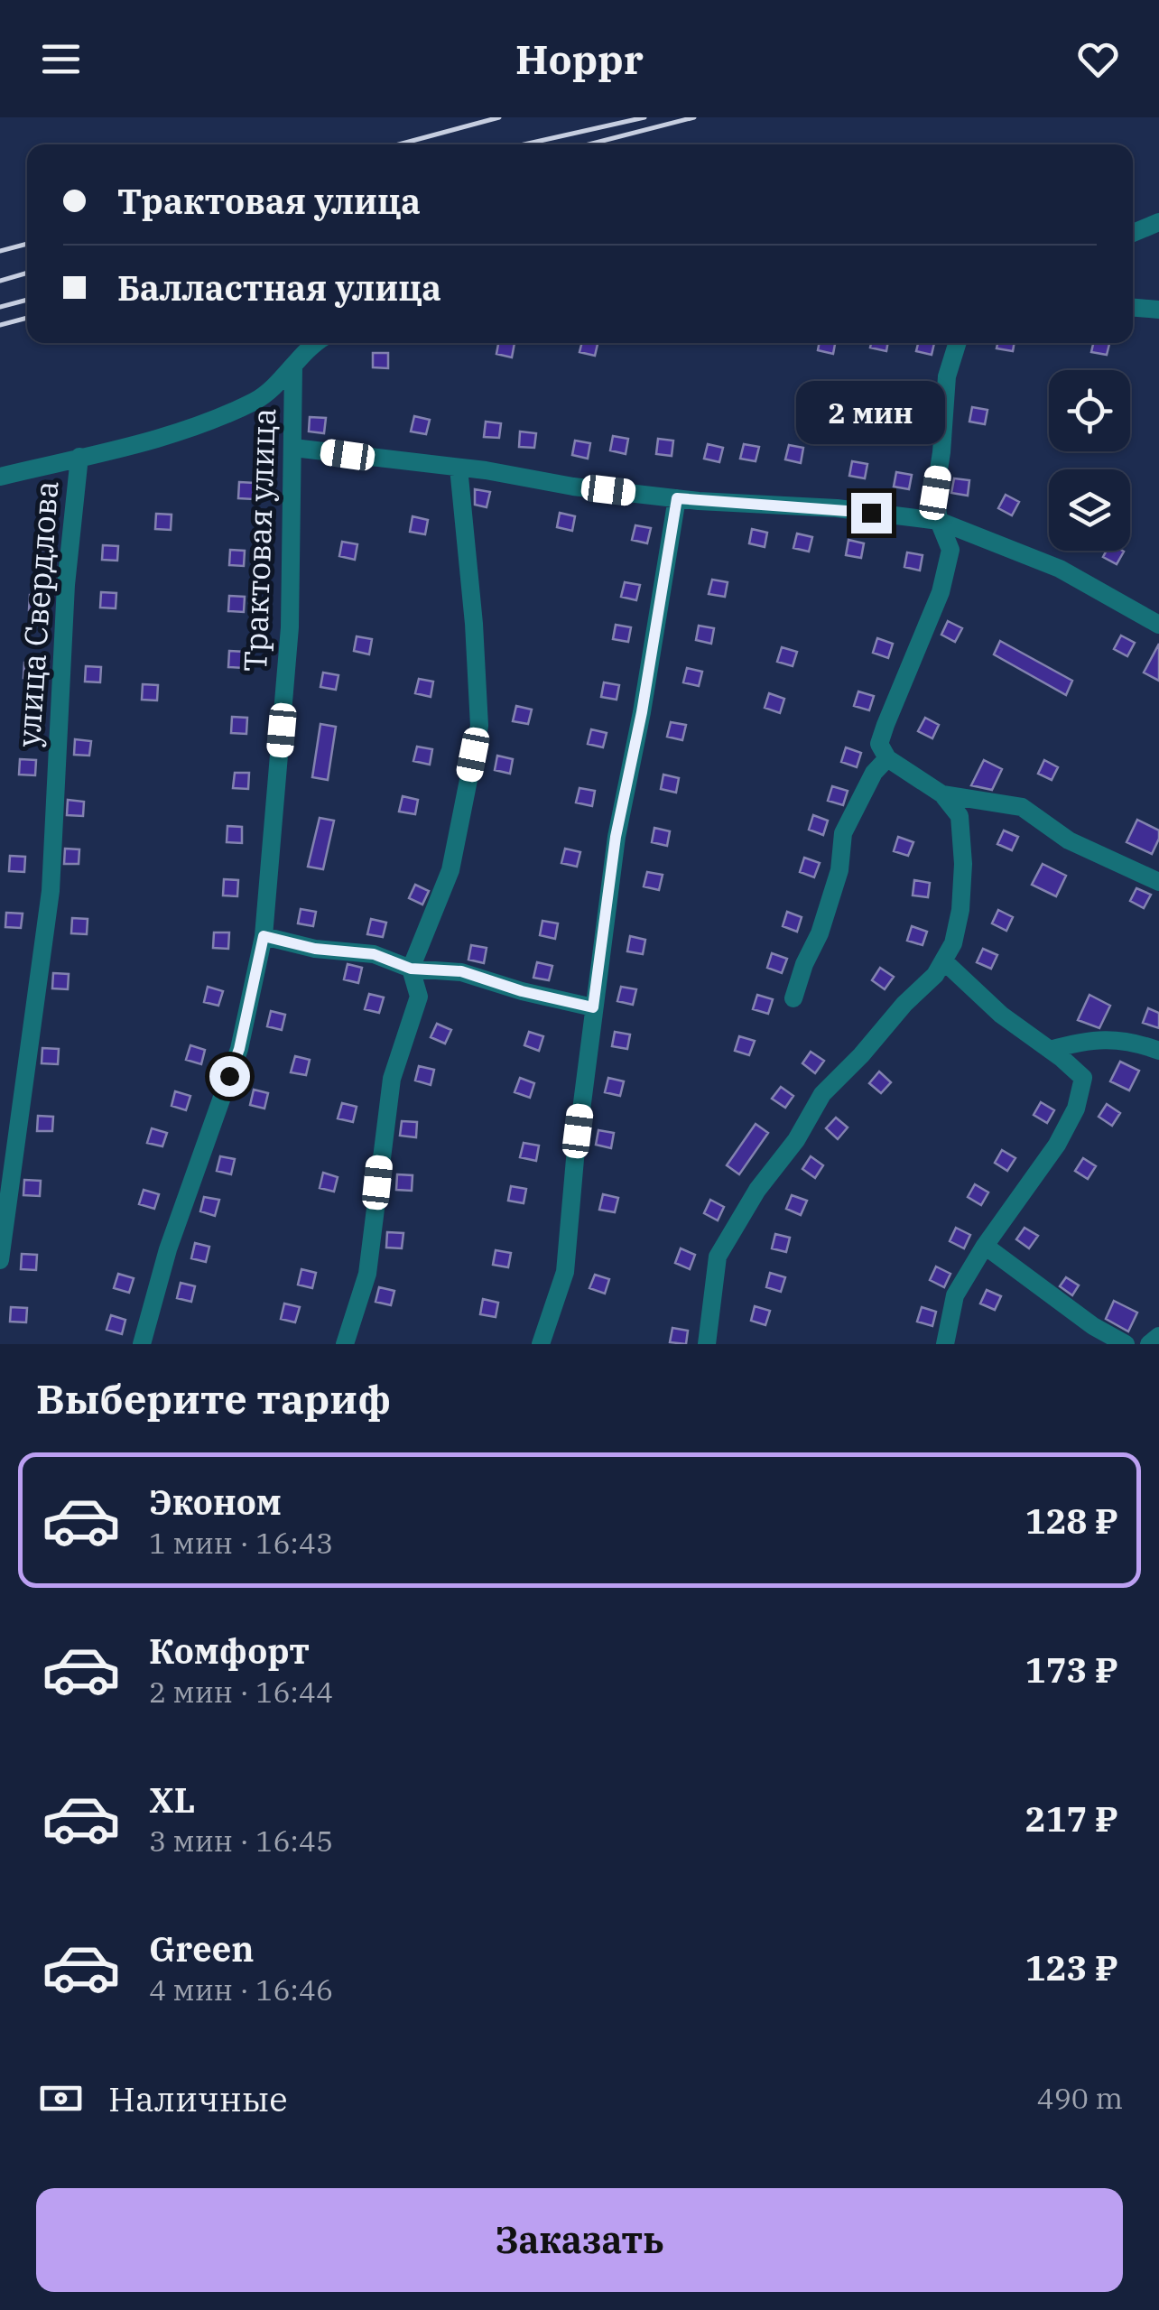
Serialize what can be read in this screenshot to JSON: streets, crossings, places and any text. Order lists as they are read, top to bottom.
{
  "streets": {
    "street": ["Трактовая улица", "улица Свердлова"]
  },
  "page": {
    "header": "Hoppr",
    "banner": ["Трактовая улица", "Балластная улица"],
    "bubble": "2 мин",
    "heading": "Выберите тариф",
    "list": [
      {
        "name": "Эконом",
        "note": "1 мин · 16:43",
        "value": "128 ₽"
      },
      {
        "name": "Комфорт",
        "note": "2 мин · 16:44",
        "value": "173 ₽"
      },
      {
        "name": "XL",
        "note": "3 мин · 16:45",
        "value": "217 ₽"
      },
      {
        "name": "Green",
        "note": "4 мин · 16:46",
        "value": "123 ₽"
      }
    ],
    "pay": ["Наличные", "490 m"],
    "buttons": "Заказать"
  }
}
